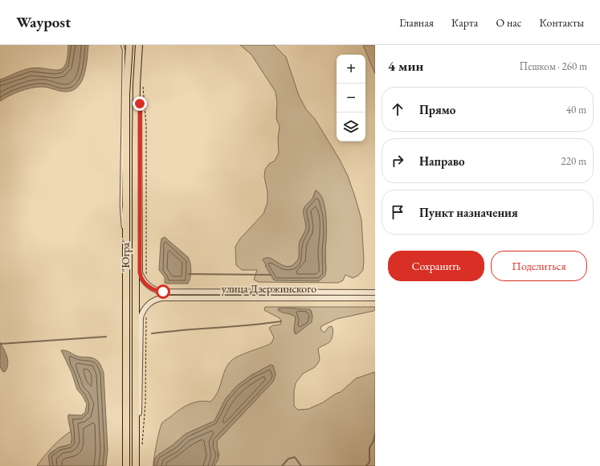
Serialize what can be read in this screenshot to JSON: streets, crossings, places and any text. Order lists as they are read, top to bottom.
{
  "streets": {
    "highway": ["\"Югра\""],
    "street": ["улица Дзержинского"]
  },
  "page": {
    "header": "Waypost",
    "nav": [
      "Главная",
      "Карта",
      "О нас",
      "Контакты"
    ],
    "heading": ["4 мин", "Пешком · 260 m"],
    "map_buttons": ["+", "−"],
    "list": [
      ["Прямо", "40 m"],
      ["Направо", "220 m"],
      "Пункт назначения"
    ],
    "buttons": ["Сохранить", "Поделиться"]
  }
}
